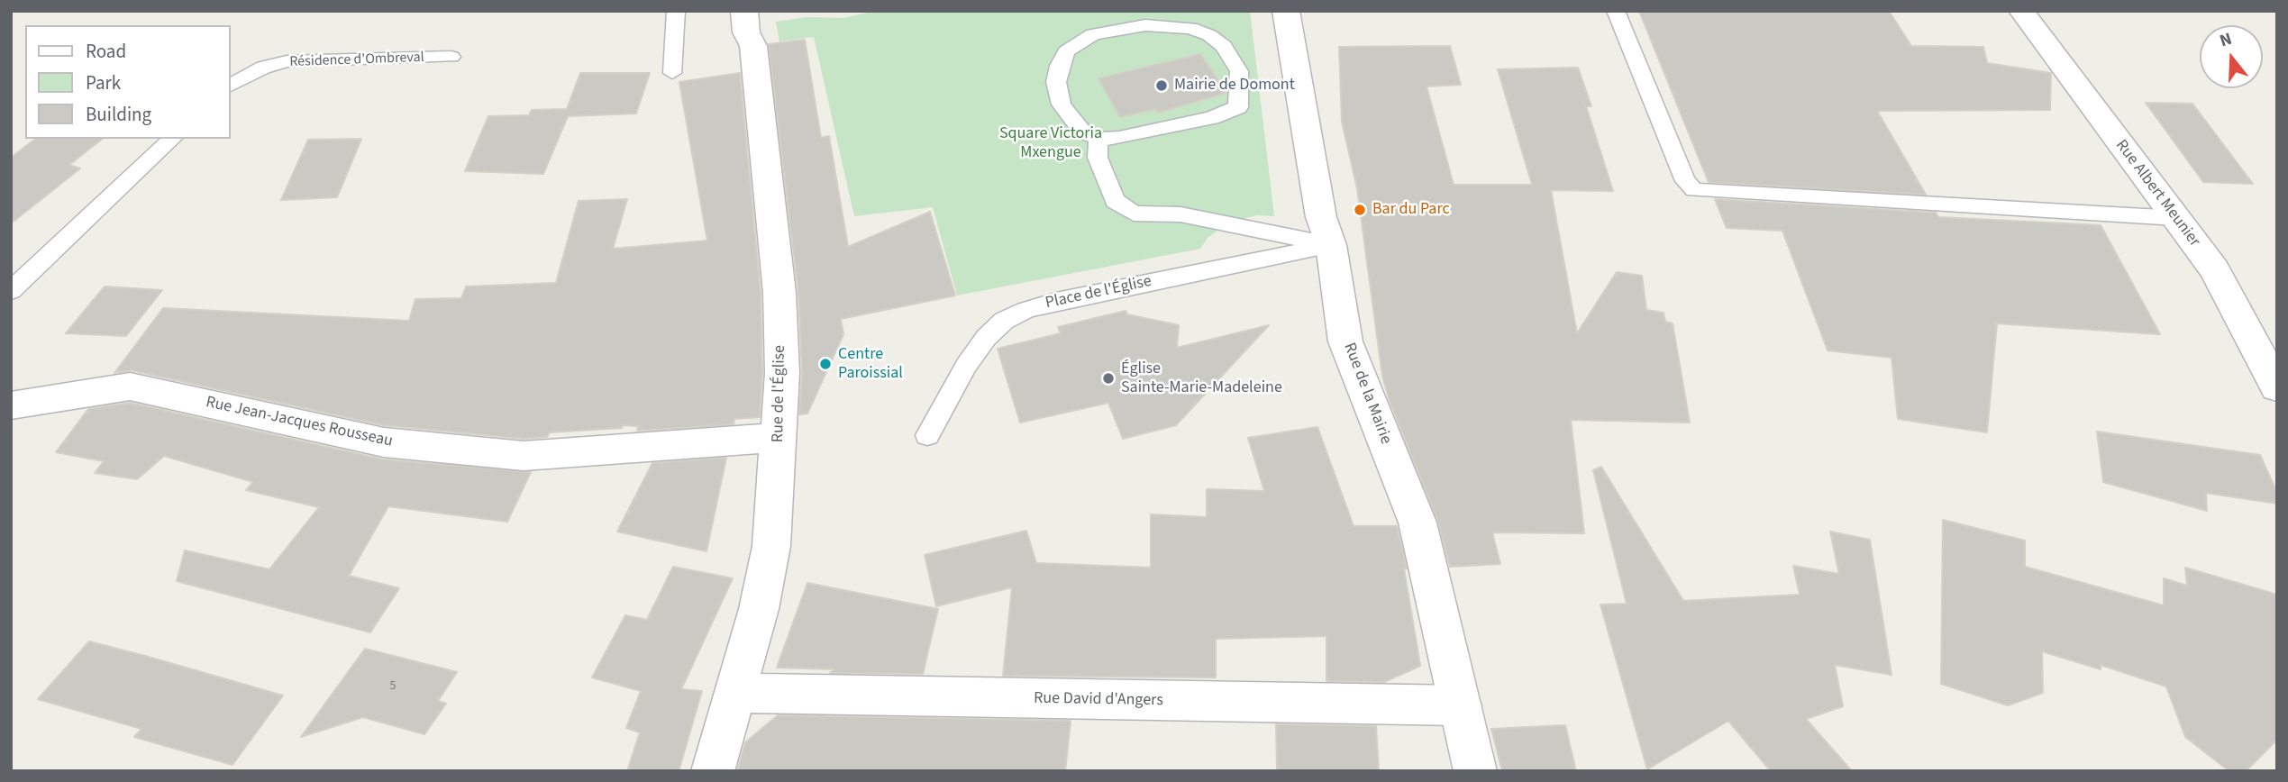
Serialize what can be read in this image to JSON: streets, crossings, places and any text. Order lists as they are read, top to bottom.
{
  "streets": {
    "street": [
      "Rue Albert Meunier",
      "Rue de l'Église",
      "Rue de la Mairie",
      "Rue Jean-Jacques Rousseau",
      "Rue David d'Angers"
    ],
    "lane": ["Résidence d'Ombreval", "Place de l'Église"]
  },
  "crossings": [
    ["Place de l'Église", "Rue de la Mairie"],
    ["Rue de l'Église", "Rue Jean-Jacques Rousseau"],
    ["Rue de l'Église", "Rue David d'Angers"],
    ["Rue de la Mairie", "Rue David d'Angers"]
  ],
  "parks": ["Square Victoria Mxengue"],
  "places": [
    "Mairie de Domont",
    "Bar du Parc",
    "Centre Paroissial",
    "Église Sainte-Marie-Madeleine"
  ],
  "house_numbers": ["5"],
  "legend": ["Road", "Park", "Building"],
  "north": "top"
}
